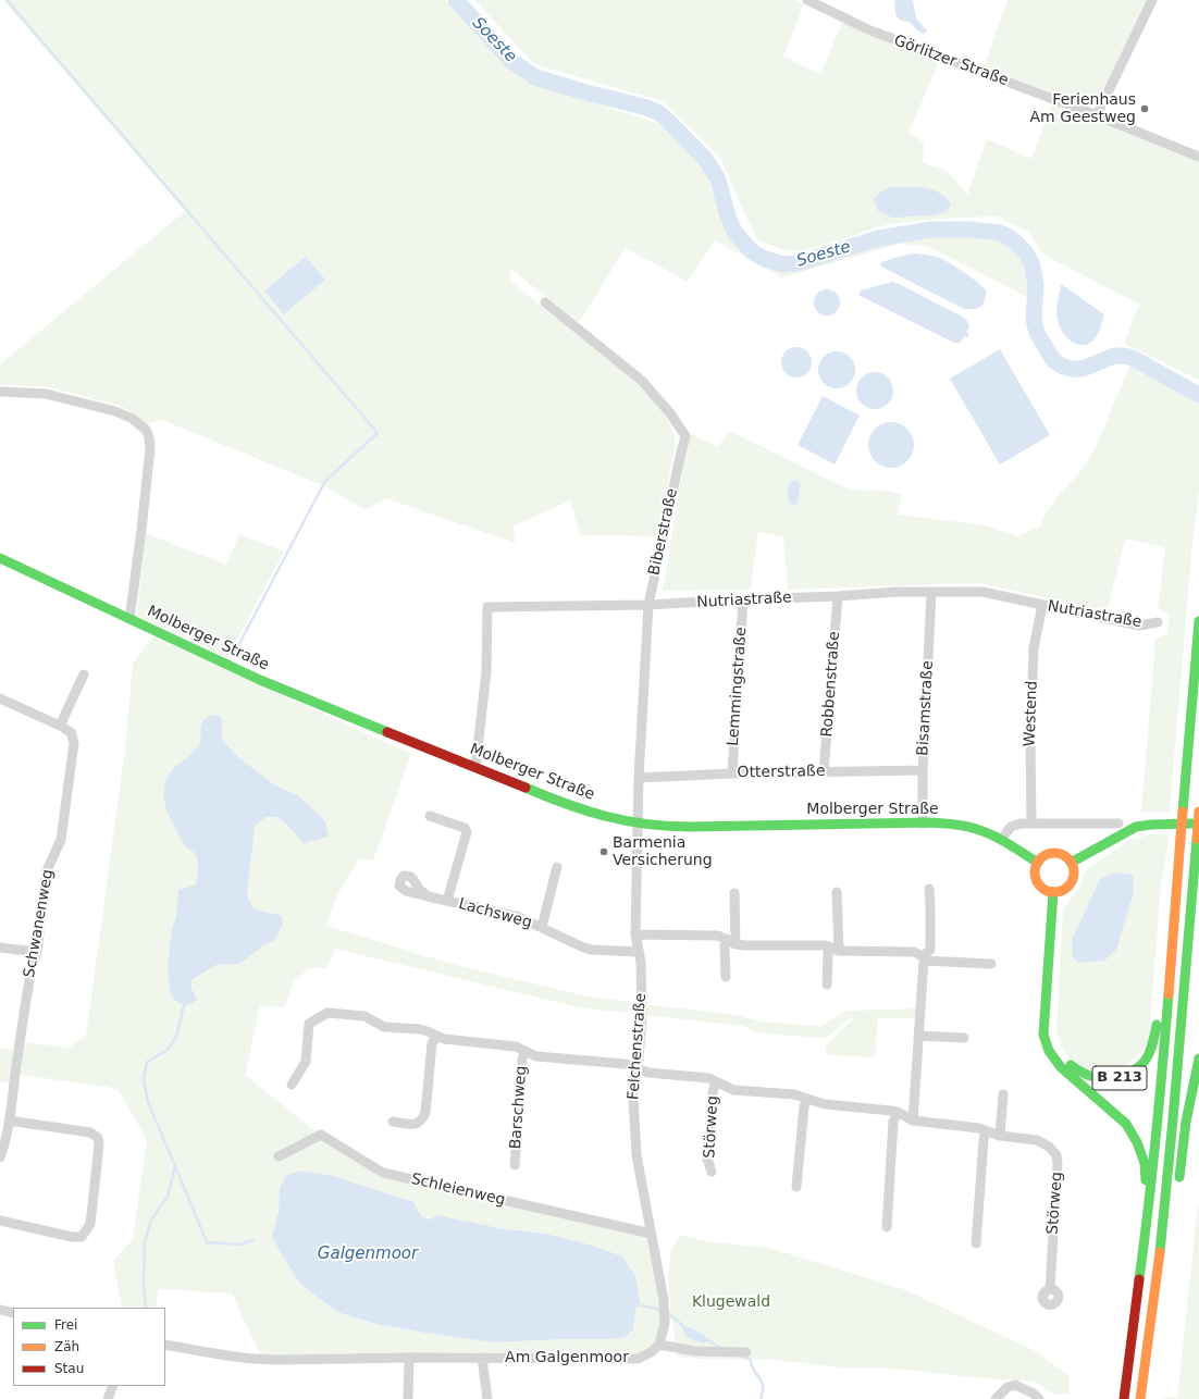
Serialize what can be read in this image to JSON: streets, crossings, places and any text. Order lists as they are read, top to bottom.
{
  "streets": {
    "main road": ["Molberger Straße", "B 213"],
    "street": [
      "Görlitzer Straße",
      "Biberstraße",
      "Nutriastraße",
      "Robbenstraße",
      "Lemmingstraße",
      "Bisamstraße",
      "Westend",
      "Otterstraße",
      "Lachsweg",
      "Schwanenweg",
      "Felchenstraße",
      "Barschweg",
      "Störweg",
      "Schleienweg",
      "Am Galgenmoor"
    ]
  },
  "crossings": [
    ["Biberstraße", "Nutriastraße"],
    ["Biberstraße", "Molberger Straße"],
    ["Biberstraße", "Otterstraße"],
    ["Biberstraße", "Felchenstraße"],
    ["Nutriastraße", "Molberger Straße"],
    ["Nutriastraße", "Robbenstraße"],
    ["Nutriastraße", "Lemmingstraße"],
    ["Nutriastraße", "Bisamstraße"],
    ["Nutriastraße", "Westend"],
    ["Molberger Straße", "Bisamstraße"],
    ["Molberger Straße", "Felchenstraße"],
    ["Robbenstraße", "Otterstraße"],
    ["Lemmingstraße", "Otterstraße"],
    ["Bisamstraße", "Otterstraße"],
    ["Lachsweg", "Felchenstraße"],
    ["Felchenstraße", "Barschweg"],
    ["Felchenstraße", "Störweg"],
    ["Felchenstraße", "Schleienweg"],
    ["Felchenstraße", "Am Galgenmoor"],
    ["Barschweg", "Störweg"]
  ],
  "water": ["Soeste", "Galgenmoor"],
  "parks": ["Klugewald"],
  "places": ["Ferienhaus Am Geestweg", "Barmenia Versicherung"],
  "legend": ["Frei", "Zäh", "Stau"]
}
